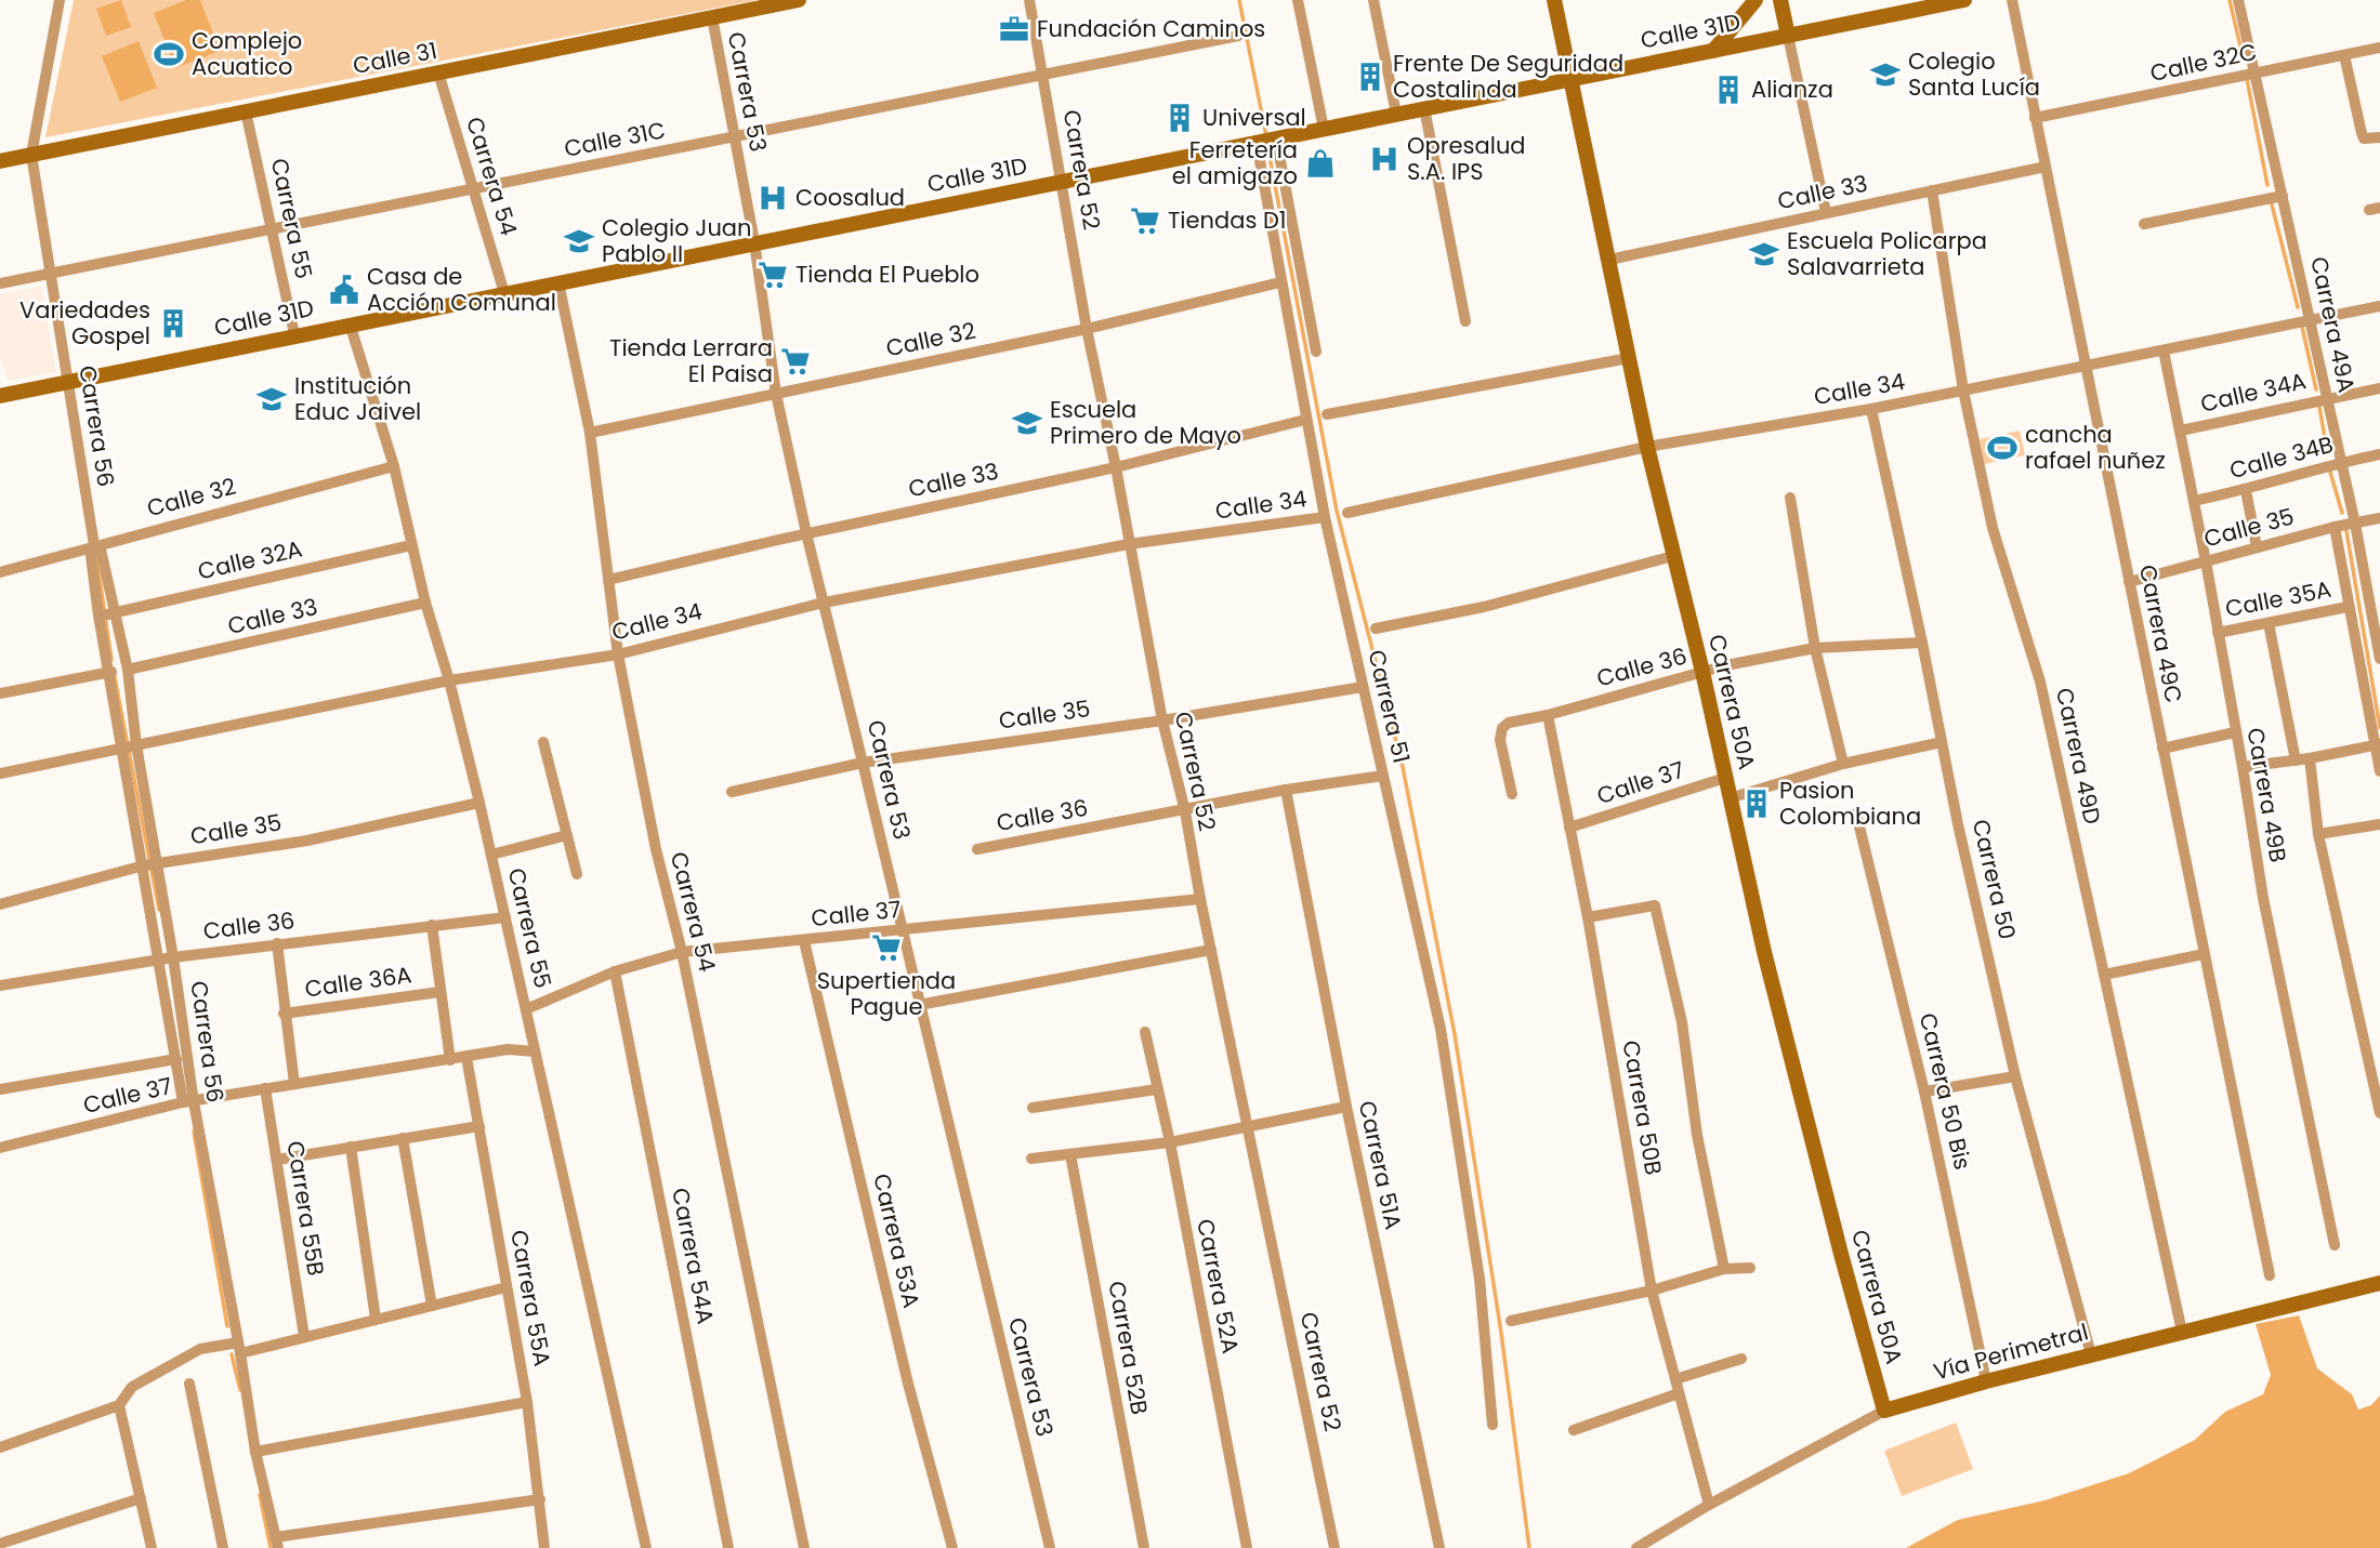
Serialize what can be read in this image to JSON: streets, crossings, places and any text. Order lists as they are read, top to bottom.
{
  "streets": {
    "street": [
      "Calle 31D",
      "Calle 31",
      "Calle 32C",
      "Carrera 53",
      "Calle 31C",
      "Carrera 52",
      "Carrera 54",
      "Calle 33",
      "Carrera 55",
      "Carrera 49A",
      "Calle 32",
      "Calle 34",
      "Calle 34A",
      "Carrera 56",
      "Calle 34B",
      "Calle 35",
      "Calle 32A",
      "Calle 35A",
      "Carrera 49C",
      "Calle 36",
      "Carrera 50A",
      "Carrera 51",
      "Carrera 49D",
      "Calle 37",
      "Carrera 49B",
      "Carrera 50",
      "Calle 36A",
      "Carrera 50 Bis",
      "Carrera 50B",
      "Carrera 51A",
      "Carrera 55B",
      "Carrera 53A",
      "Carrera 54A",
      "Carrera 52A",
      "Carrera 55A",
      "Carrera 52B",
      "Vía Perimetral"
    ]
  },
  "crossings": [
    ["Calle 31D", "Carrera 53"],
    ["Calle 31D", "Carrera 52"],
    ["Calle 31D", "Carrera 54"],
    ["Calle 31D", "Carrera 55"],
    ["Calle 31D", "Carrera 56"],
    ["Calle 31D", "Carrera 50A"],
    ["Calle 31D", "Carrera 51"],
    ["Calle 31", "Carrera 53"],
    ["Calle 31", "Carrera 54"],
    ["Calle 31", "Carrera 55"],
    ["Calle 31", "Carrera 56"],
    ["Calle 32C", "Carrera 49A"],
    ["Calle 32C", "Carrera 49C"],
    ["Carrera 53", "Calle 31C"],
    ["Carrera 53", "Calle 33"],
    ["Carrera 53", "Calle 32"],
    ["Carrera 53", "Calle 34"],
    ["Carrera 53", "Calle 35"],
    ["Carrera 53", "Calle 37"],
    ["Calle 31C", "Carrera 52"],
    ["Calle 31C", "Carrera 54"],
    ["Calle 31C", "Carrera 55"],
    ["Calle 31C", "Carrera 56"],
    ["Carrera 52", "Calle 33"],
    ["Carrera 52", "Calle 32"],
    ["Carrera 52", "Calle 34"],
    ["Carrera 52", "Calle 35"],
    ["Carrera 52", "Calle 36"],
    ["Carrera 52", "Calle 37"],
    ["Carrera 54", "Calle 33"],
    ["Carrera 54", "Calle 32"],
    ["Carrera 54", "Calle 34"],
    ["Carrera 54", "Calle 37"],
    ["Calle 33", "Carrera 55"],
    ["Calle 33", "Carrera 56"],
    ["Calle 33", "Carrera 49C"],
    ["Calle 33", "Carrera 50A"],
    ["Calle 33", "Carrera 51"],
    ["Calle 33", "Carrera 49D"],
    ["Carrera 55", "Calle 32"],
    ["Carrera 55", "Calle 34"],
    ["Carrera 55", "Calle 35"],
    ["Carrera 55", "Calle 32A"],
    ["Carrera 55", "Calle 36"],
    ["Carrera 55", "Calle 37"],
    ["Carrera 49A", "Calle 34"],
    ["Carrera 49A", "Calle 34A"],
    ["Carrera 49A", "Calle 34B"],
    ["Carrera 49A", "Calle 35"],
    ["Calle 32", "Carrera 56"],
    ["Calle 32", "Carrera 51"],
    ["Calle 34", "Carrera 56"],
    ["Calle 34", "Carrera 49C"],
    ["Calle 34", "Carrera 50A"],
    ["Calle 34", "Carrera 51"],
    ["Calle 34", "Carrera 49D"],
    ["Calle 34", "Carrera 49B"],
    ["Calle 34", "Carrera 50"],
    ["Calle 34A", "Carrera 49B"],
    ["Carrera 56", "Calle 35"],
    ["Carrera 56", "Calle 32A"],
    ["Carrera 56", "Calle 36"],
    ["Carrera 56", "Calle 37"],
    ["Calle 34B", "Carrera 49B"],
    ["Calle 35", "Carrera 49C"],
    ["Calle 35", "Carrera 51"],
    ["Calle 35", "Carrera 49B"],
    ["Calle 35A", "Carrera 49B"],
    ["Calle 36", "Carrera 50A"],
    ["Calle 36", "Carrera 51"],
    ["Calle 36", "Carrera 50"],
    ["Calle 36", "Carrera 50B"],
    ["Calle 36", "Carrera 51A"],
    ["Carrera 50A", "Calle 37"],
    ["Carrera 50A", "Vía Perimetral"],
    ["Carrera 49D", "Vía Perimetral"],
    ["Calle 37", "Carrera 50B"],
    ["Calle 37", "Carrera 55B"],
    ["Calle 37", "Carrera 53A"],
    ["Calle 37", "Carrera 54A"],
    ["Calle 37", "Carrera 55A"],
    ["Carrera 50", "Vía Perimetral"],
    ["Carrera 50 Bis", "Vía Perimetral"],
    ["Carrera 50B", "Vía Perimetral"]
  ],
  "places": {
    "office": ["Fundación Caminos"],
    "sports": ["Complejo Acuatico", "cancha rafael nuñez"],
    "school or university": [
      "Colegio Santa Lucía",
      "Colegio Juan Pablo II",
      "Escuela Policarpa Salavarrieta",
      "Institución Educ Jaivel",
      "Escuela Primero de Mayo"
    ],
    "building": [
      "Frente De Seguridad Costalinda",
      "Alianza",
      "Universal",
      "Variedades Gospel",
      "Pasion Colombiana"
    ],
    "hospital": ["Opresalud S.A. IPS", "Coosalud"],
    "shop": ["Ferretería el amigazo"],
    "supermarket": [
      "Tiendas D1",
      "Tienda El Pueblo",
      "Tienda Lerrara El Paisa",
      "Supertienda Pague"
    ],
    "public building": ["Casa de Acción Comunal"]
  }
}
